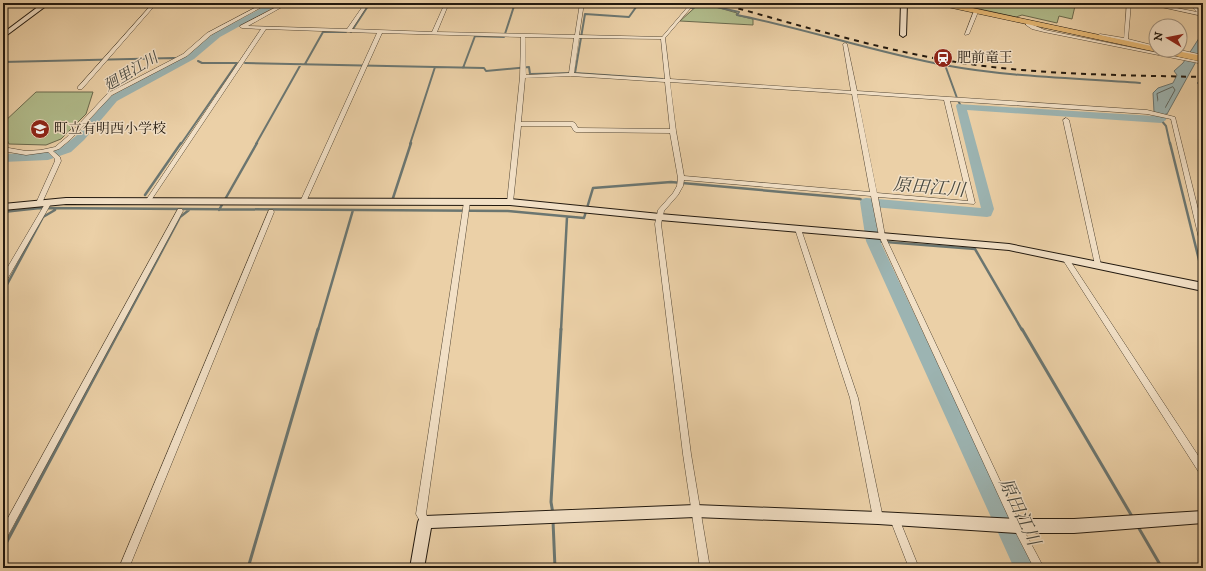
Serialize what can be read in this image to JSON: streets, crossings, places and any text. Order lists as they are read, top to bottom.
{
  "water": ["廻里江川", "原田江川"],
  "places": {
    "station": ["肥前竜王"],
    "school or university": ["町立有明西小学校"]
  },
  "north": "left"
}
